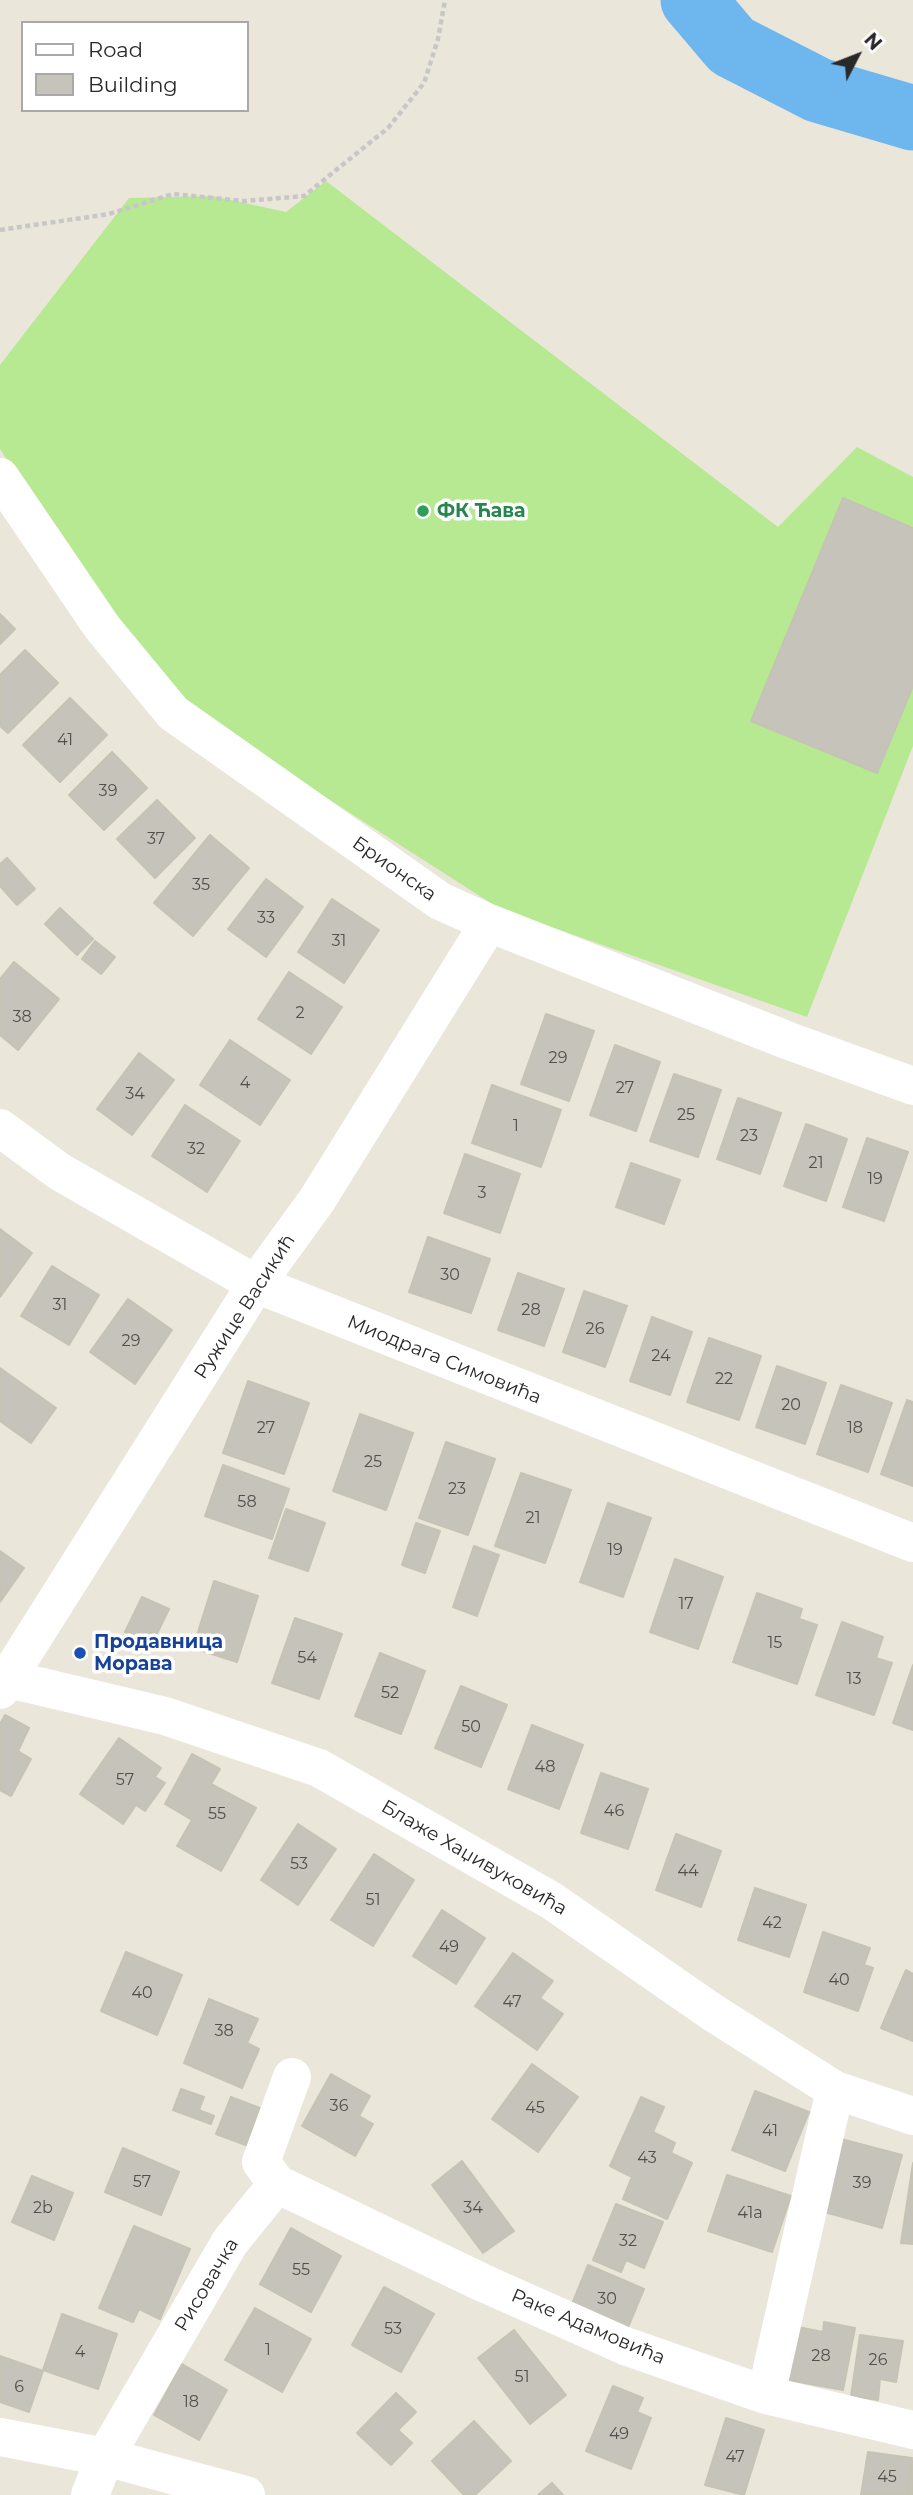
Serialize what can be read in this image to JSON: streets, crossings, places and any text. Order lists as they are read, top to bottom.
{
  "streets": {
    "street": [
      "Брионска",
      "Ружице Васикић",
      "Миодрага Симовића",
      "Блаже Хаџивуковића",
      "Рисовачка",
      "Раке Адамовића"
    ]
  },
  "crossings": [
    ["Брионска", "Ружице Васикић"],
    ["Ружице Васикић", "Миодрага Симовића"],
    ["Ружице Васикић", "Блаже Хаџивуковића"],
    ["Рисовачка", "Раке Адамовића"]
  ],
  "places": ["ФК Ћава", "Продавница Морава"],
  "house_numbers": [
    "41",
    "39",
    "37",
    "35",
    "33",
    "31",
    "2",
    "38",
    "29",
    "4",
    "27",
    "34",
    "25",
    "1",
    "23",
    "32",
    "21",
    "19",
    "3",
    "30",
    "31",
    "28",
    "26",
    "29",
    "24",
    "22",
    "20",
    "27",
    "18",
    "25",
    "23",
    "58",
    "21",
    "19",
    "17",
    "15",
    "54",
    "13",
    "52",
    "50",
    "48",
    "57",
    "46",
    "55",
    "53",
    "44",
    "51",
    "42",
    "49",
    "40",
    "40",
    "47",
    "38",
    "36",
    "45",
    "41",
    "43",
    "57",
    "39",
    "2b",
    "34",
    "41a",
    "32",
    "55",
    "30",
    "53",
    "1",
    "4",
    "28",
    "26",
    "51",
    "6",
    "18",
    "49",
    "47",
    "45"
  ],
  "legend": ["Road", "Building"],
  "north": "top right"
}
